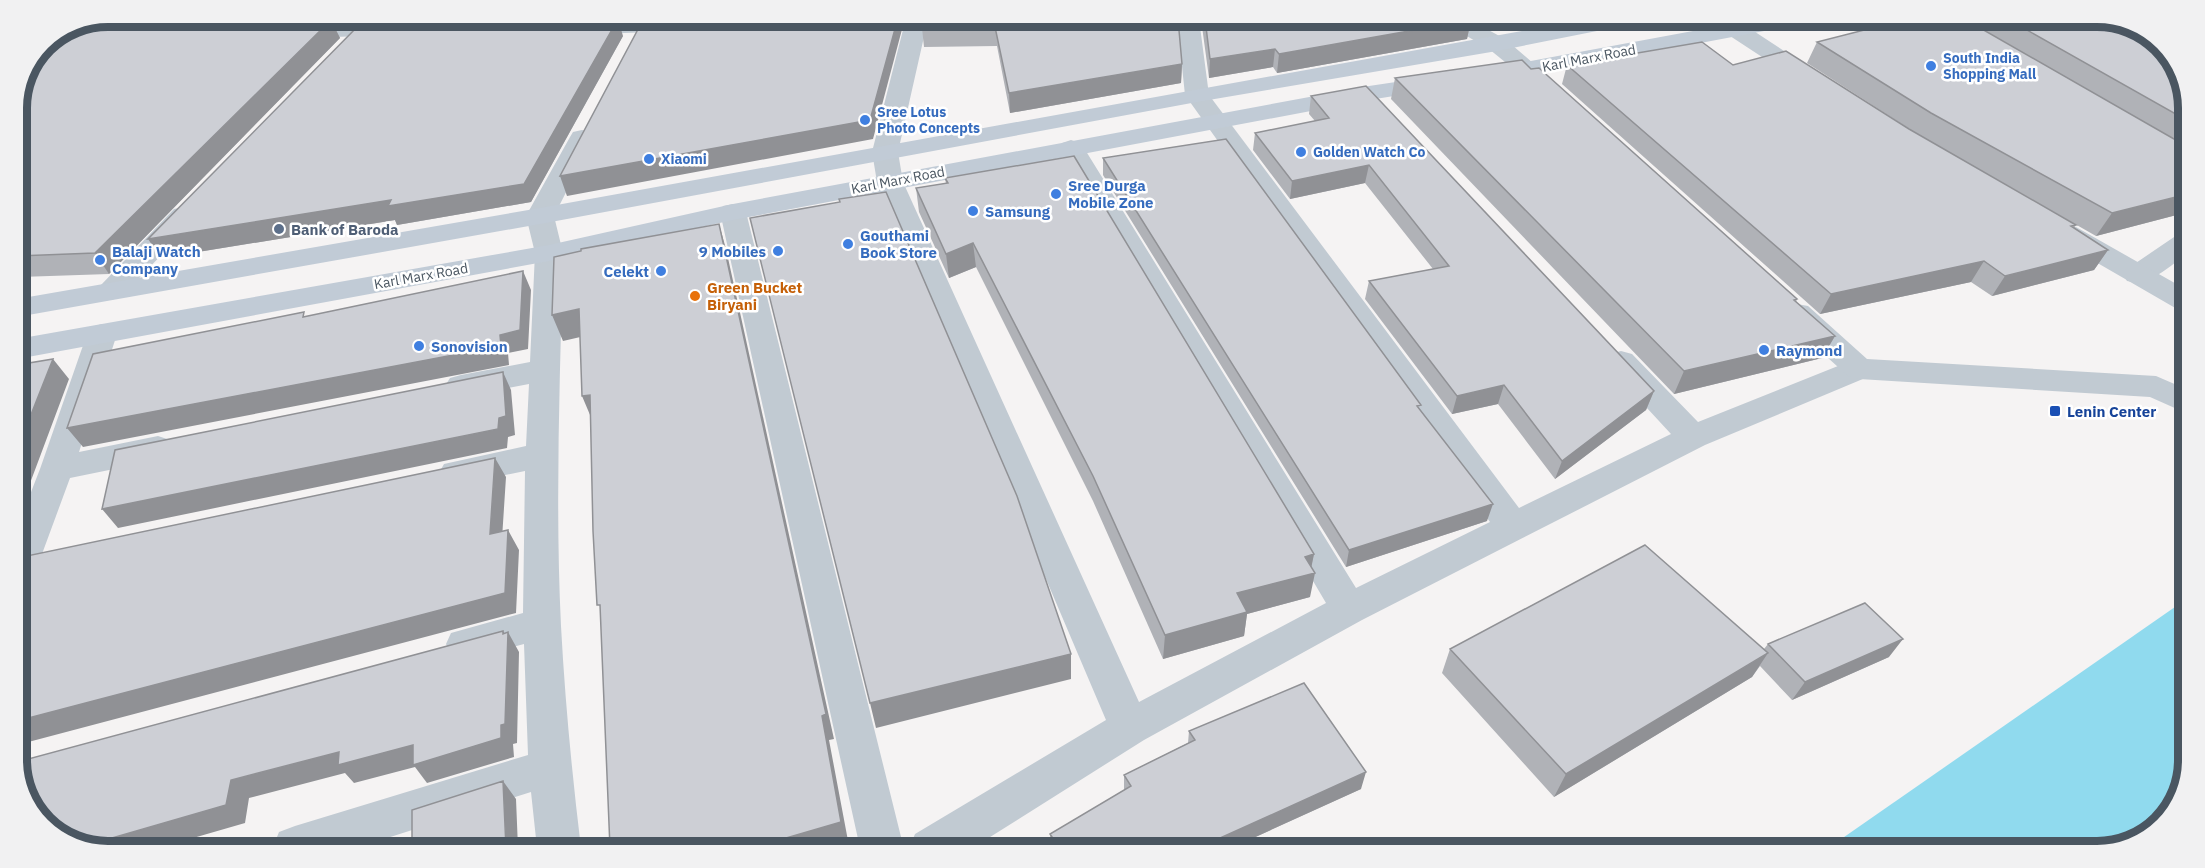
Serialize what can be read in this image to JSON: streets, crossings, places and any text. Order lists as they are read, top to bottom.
{
  "streets": {
    "main road": ["Karl Marx Road"]
  },
  "places": {
    "other": [
      "South India Shopping Mall",
      "Sree Lotus Photo Concepts",
      "Golden Watch Co",
      "Xiaomi",
      "Sree Durga Mobile Zone",
      "Samsung",
      "Bank of Baroda",
      "Gouthami Book Store",
      "9 Mobiles",
      "Balaji Watch Company",
      "Celekt",
      "Green Bucket Biryani",
      "Sonovision",
      "Raymond"
    ],
    "transit": ["Lenin Center"]
  }
}
